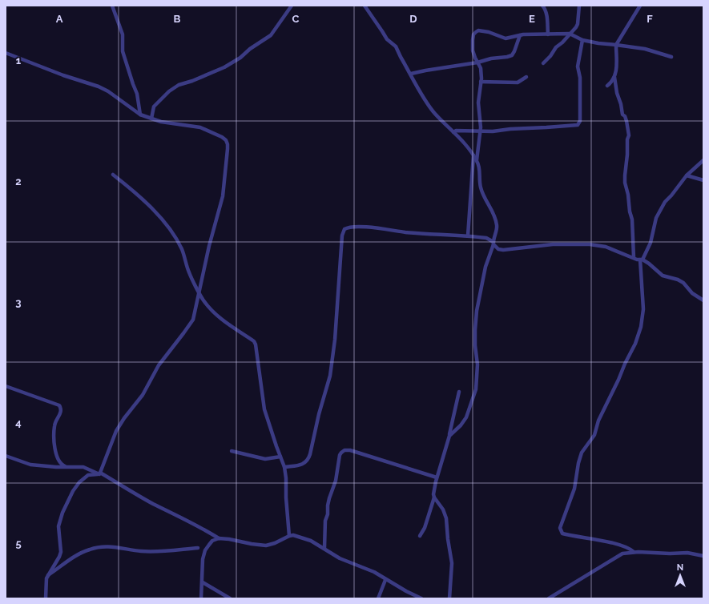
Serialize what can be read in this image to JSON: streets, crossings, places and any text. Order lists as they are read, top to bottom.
{
  "north": "top",
  "grid": {
    "columns": [
      "A",
      "B",
      "C",
      "D",
      "E",
      "F"
    ],
    "rows": [
      "1",
      "2",
      "3",
      "4",
      "5"
    ]
  }
}
